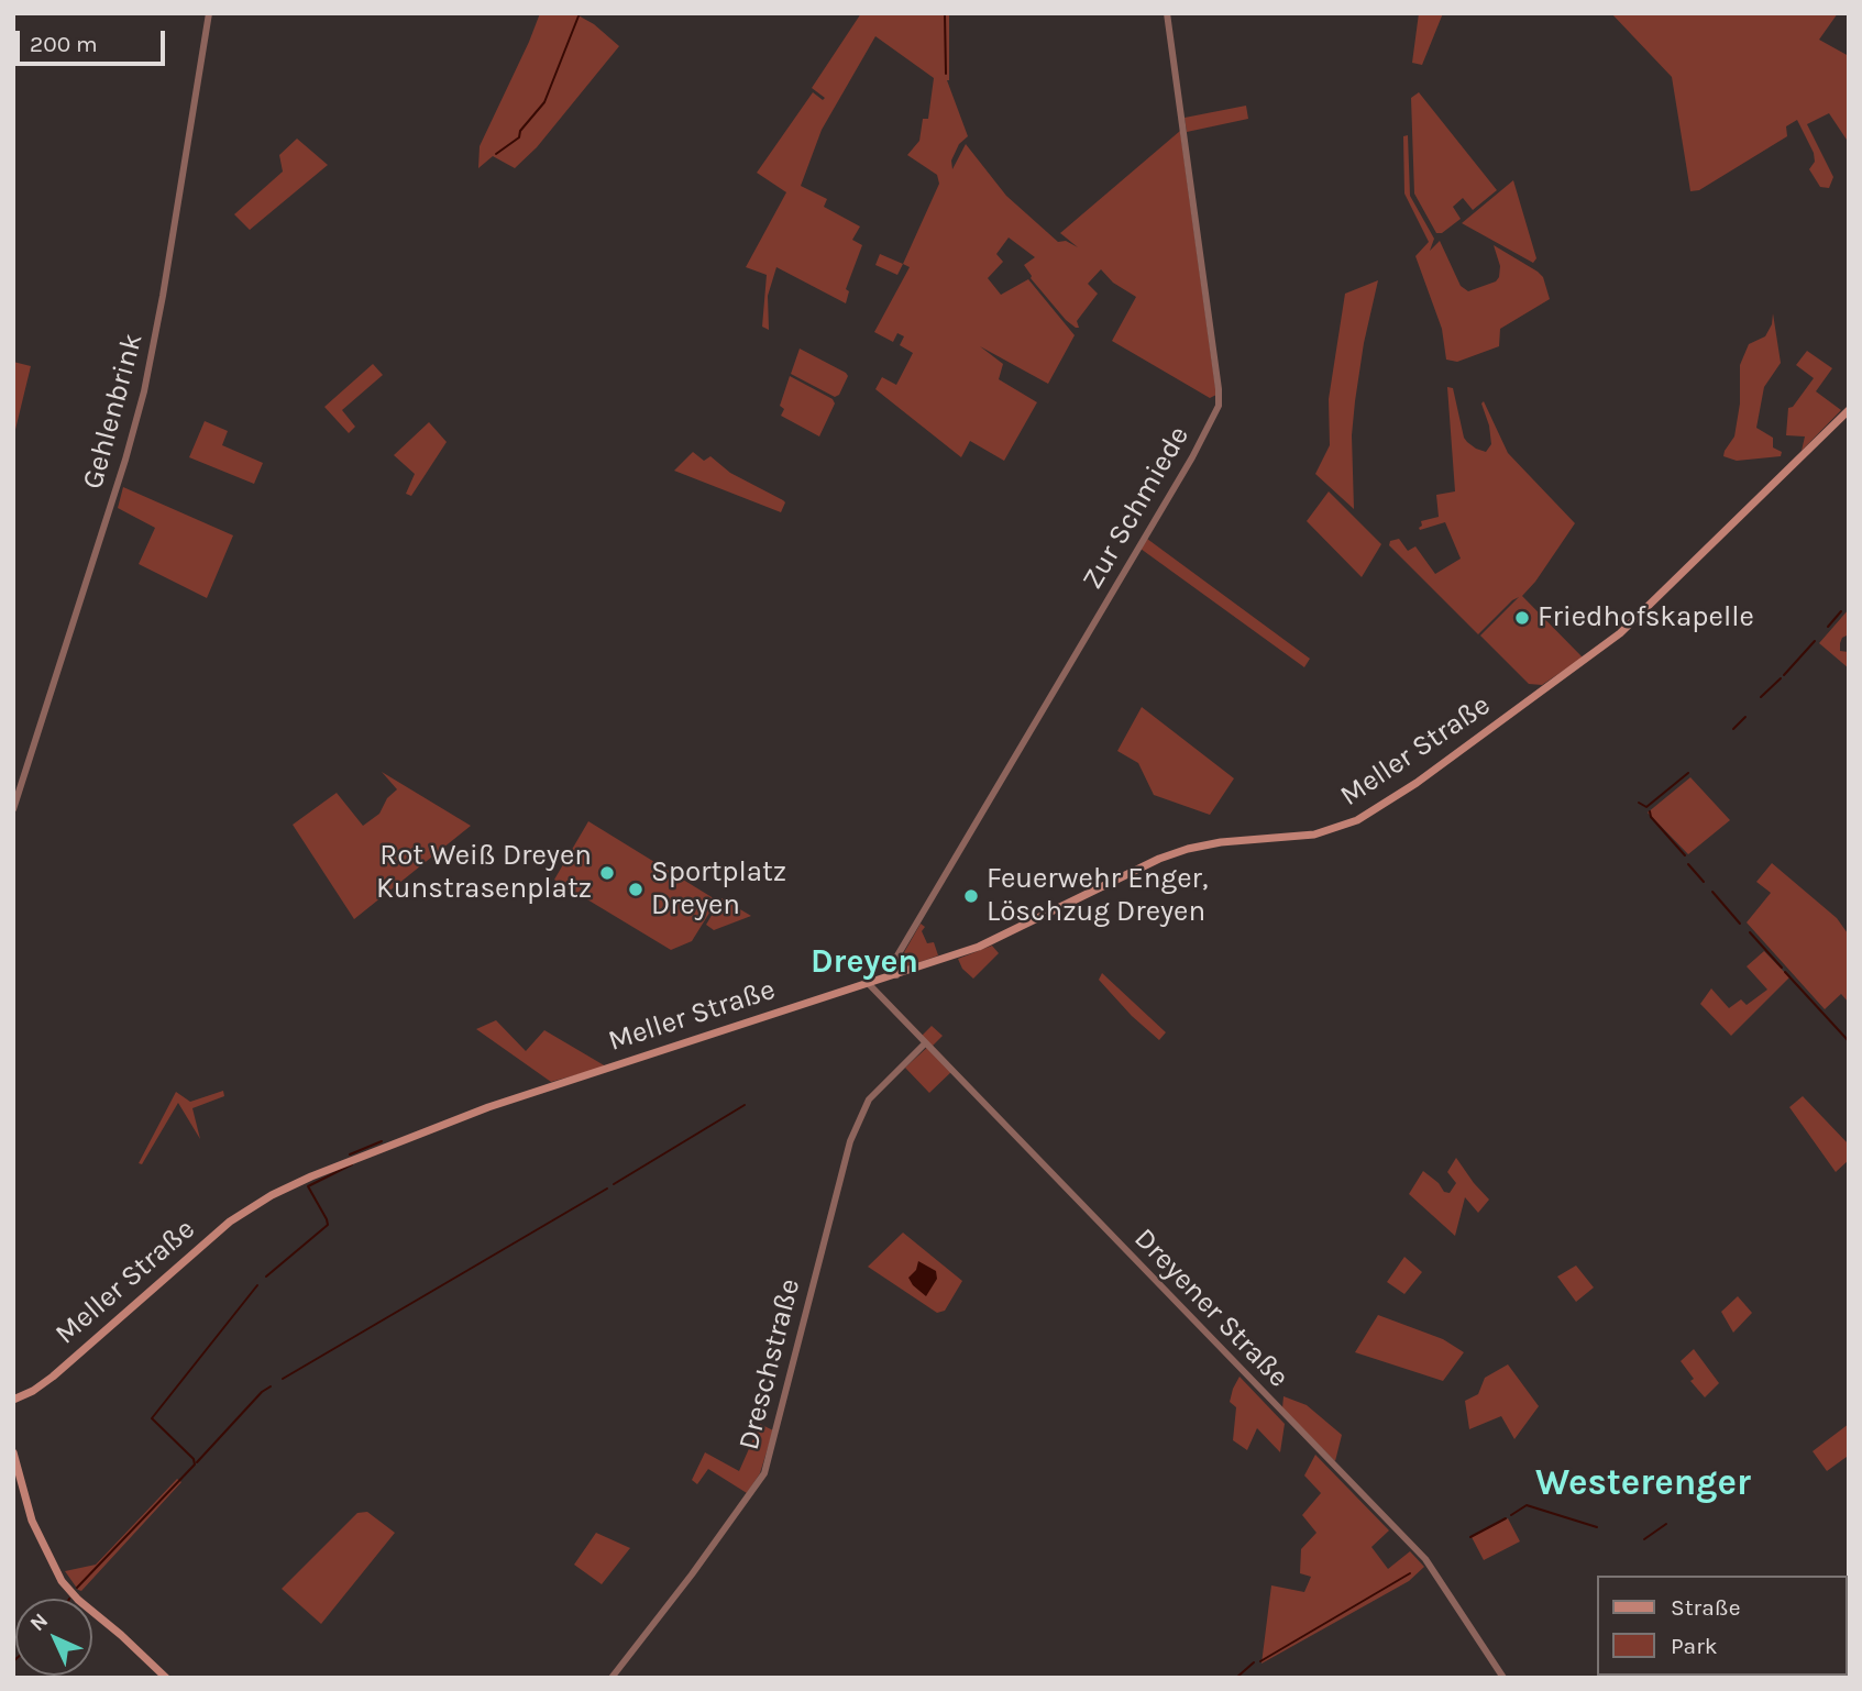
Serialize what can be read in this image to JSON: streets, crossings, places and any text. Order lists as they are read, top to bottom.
{
  "streets": {
    "main road": ["Meller Straße"],
    "street": [
      "Gehlenbrink",
      "Zur Schmiede",
      "Dreyener Straße",
      "Dreschstraße"
    ]
  },
  "crossings": [
    ["Zur Schmiede", "Meller Straße"],
    ["Meller Straße", "Dreyener Straße"],
    ["Dreyener Straße", "Dreschstraße"]
  ],
  "districts": ["Dreyen", "Westerenger"],
  "places": [
    "Friedhofskapelle",
    "Rot Weiß Dreyen Kunstrasenplatz",
    "Sportplatz Dreyen",
    "Feuerwehr Enger, Löschzug Dreyen"
  ],
  "legend": ["Straße", "Park"],
  "scale_bar": "200 m",
  "north": "top left"
}
